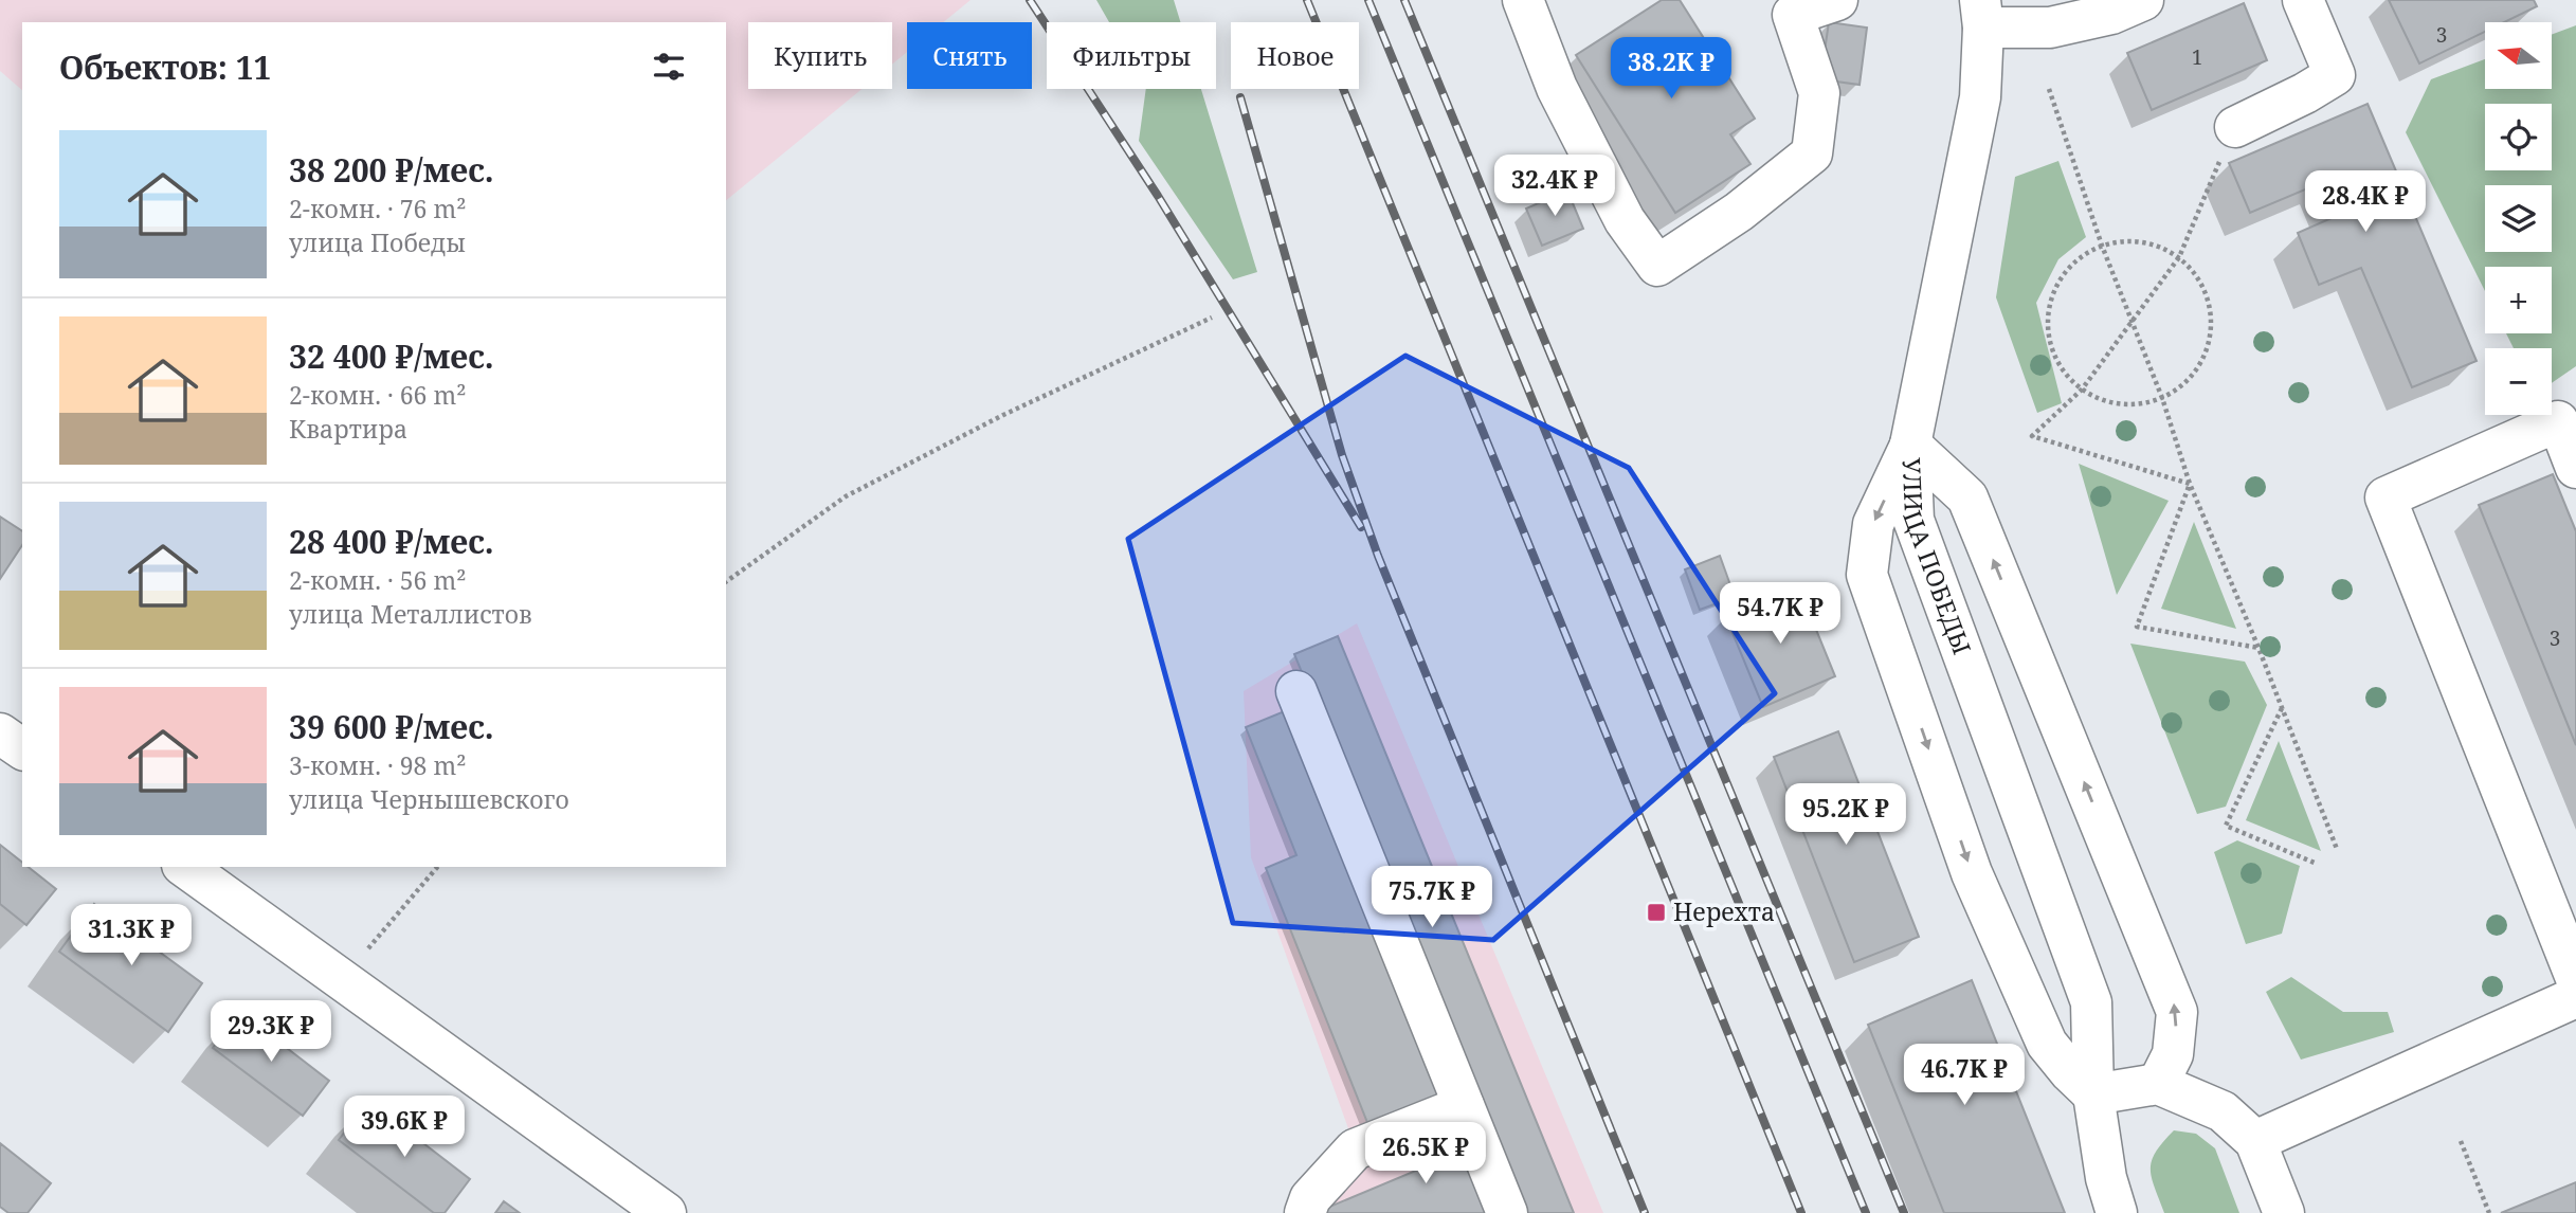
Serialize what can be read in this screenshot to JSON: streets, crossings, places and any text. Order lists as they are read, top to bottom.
{
  "streets": {
    "street": ["УЛИЦА ПОБЕДЫ"]
  },
  "places": {
    "transit": ["Нерехта"]
  },
  "house_numbers": ["3", "1", "3"],
  "north": "left",
  "page": {
    "map_buttons": ["+", "−"],
    "chip": [
      "Купить",
      "Снять",
      "Фильтры",
      "Новое"
    ],
    "heading": "Объектов: 11",
    "price": [
      "38.2K ₽",
      "32.4K ₽",
      "28.4K ₽",
      "54.7K ₽",
      "95.2K ₽",
      "75.7K ₽",
      "31.3K ₽",
      "29.3K ₽",
      "46.7K ₽",
      "39.6K ₽",
      "26.5K ₽"
    ],
    "list": [
      {
        "name": "38 200 ₽/мес.",
        "note": "2-комн. · 76 m² · улица Победы"
      },
      {
        "name": "32 400 ₽/мес.",
        "note": "2-комн. · 66 m² · Квартира"
      },
      {
        "name": "28 400 ₽/мес.",
        "note": "2-комн. · 56 m² · улица Металлистов"
      },
      {
        "name": "39 600 ₽/мес.",
        "note": "3-комн. · 98 m² · улица Чернышевского"
      }
    ]
  }
}
